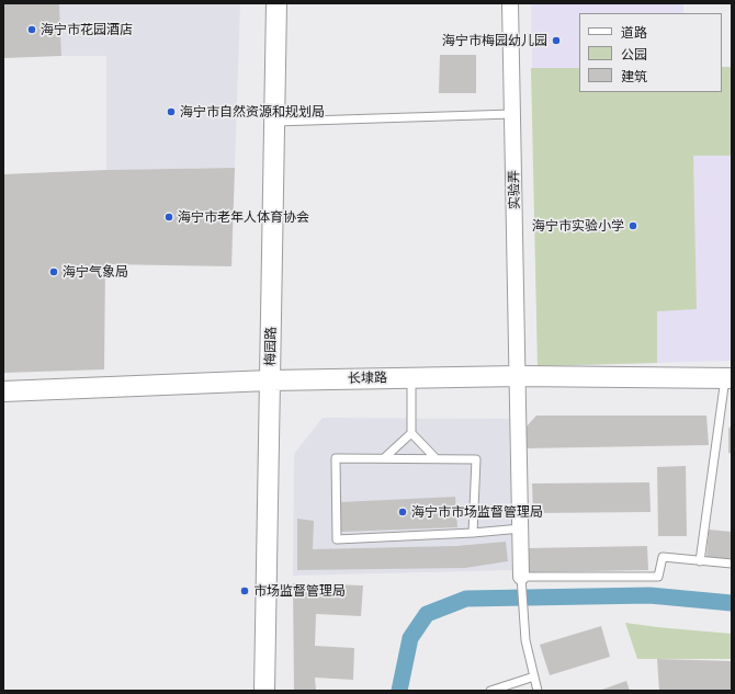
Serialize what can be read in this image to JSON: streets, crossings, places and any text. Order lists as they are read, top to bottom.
{
  "streets": {
    "street": ["实验弄", "梅园路", "长埭路"]
  },
  "crossings": [
    ["实验弄", "长埭路"],
    ["梅园路", "长埭路"]
  ],
  "places": [
    "海宁市花园酒店",
    "海宁市梅园幼儿园",
    "海宁市自然资源和规划局",
    "海宁市老年人体育协会",
    "海宁市实验小学",
    "海宁气象局",
    "海宁市市场监督管理局",
    "市场监督管理局"
  ],
  "legend": ["道路", "公园", "建筑"]
}
